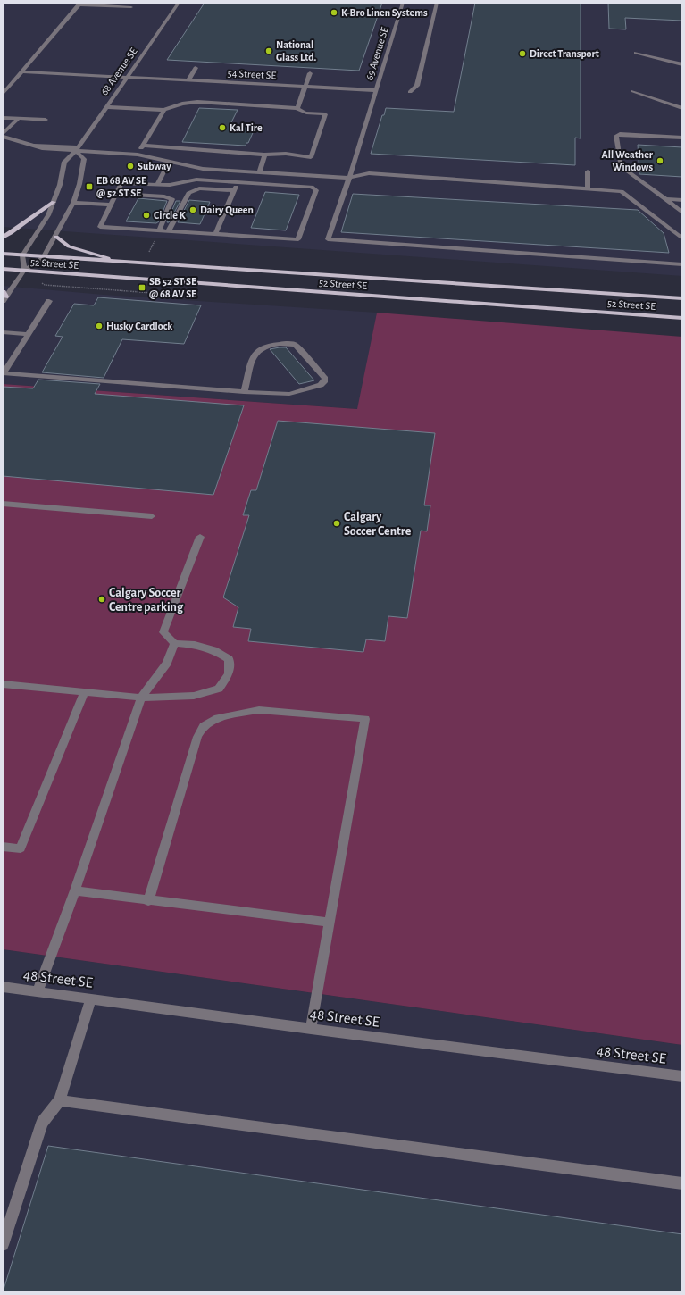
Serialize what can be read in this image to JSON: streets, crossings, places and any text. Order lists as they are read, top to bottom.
{
  "streets": {
    "main road": ["52 Street SE"],
    "street": [
      "69 Avenue SE",
      "68 Avenue SE",
      "54 Street SE",
      "48 Street SE"
    ]
  },
  "crossings": [
    ["69 Avenue SE", "54 Street SE"],
    ["68 Avenue SE", "54 Street SE"],
    ["68 Avenue SE", "52 Street SE"]
  ],
  "places": {
    "other": [
      "K-Bro Linen Systems",
      "National Glass Ltd.",
      "Direct Transport",
      "Kal Tire",
      "All Weather Windows",
      "Subway",
      "Dairy Queen",
      "Circle K",
      "Husky Cardlock",
      "Calgary Soccer Centre",
      "Calgary Soccer Centre parking"
    ],
    "transit": ["EB 68 AV SE @ 52 ST SE", "SB 52 ST SE @ 68 AV SE"]
  }
}
